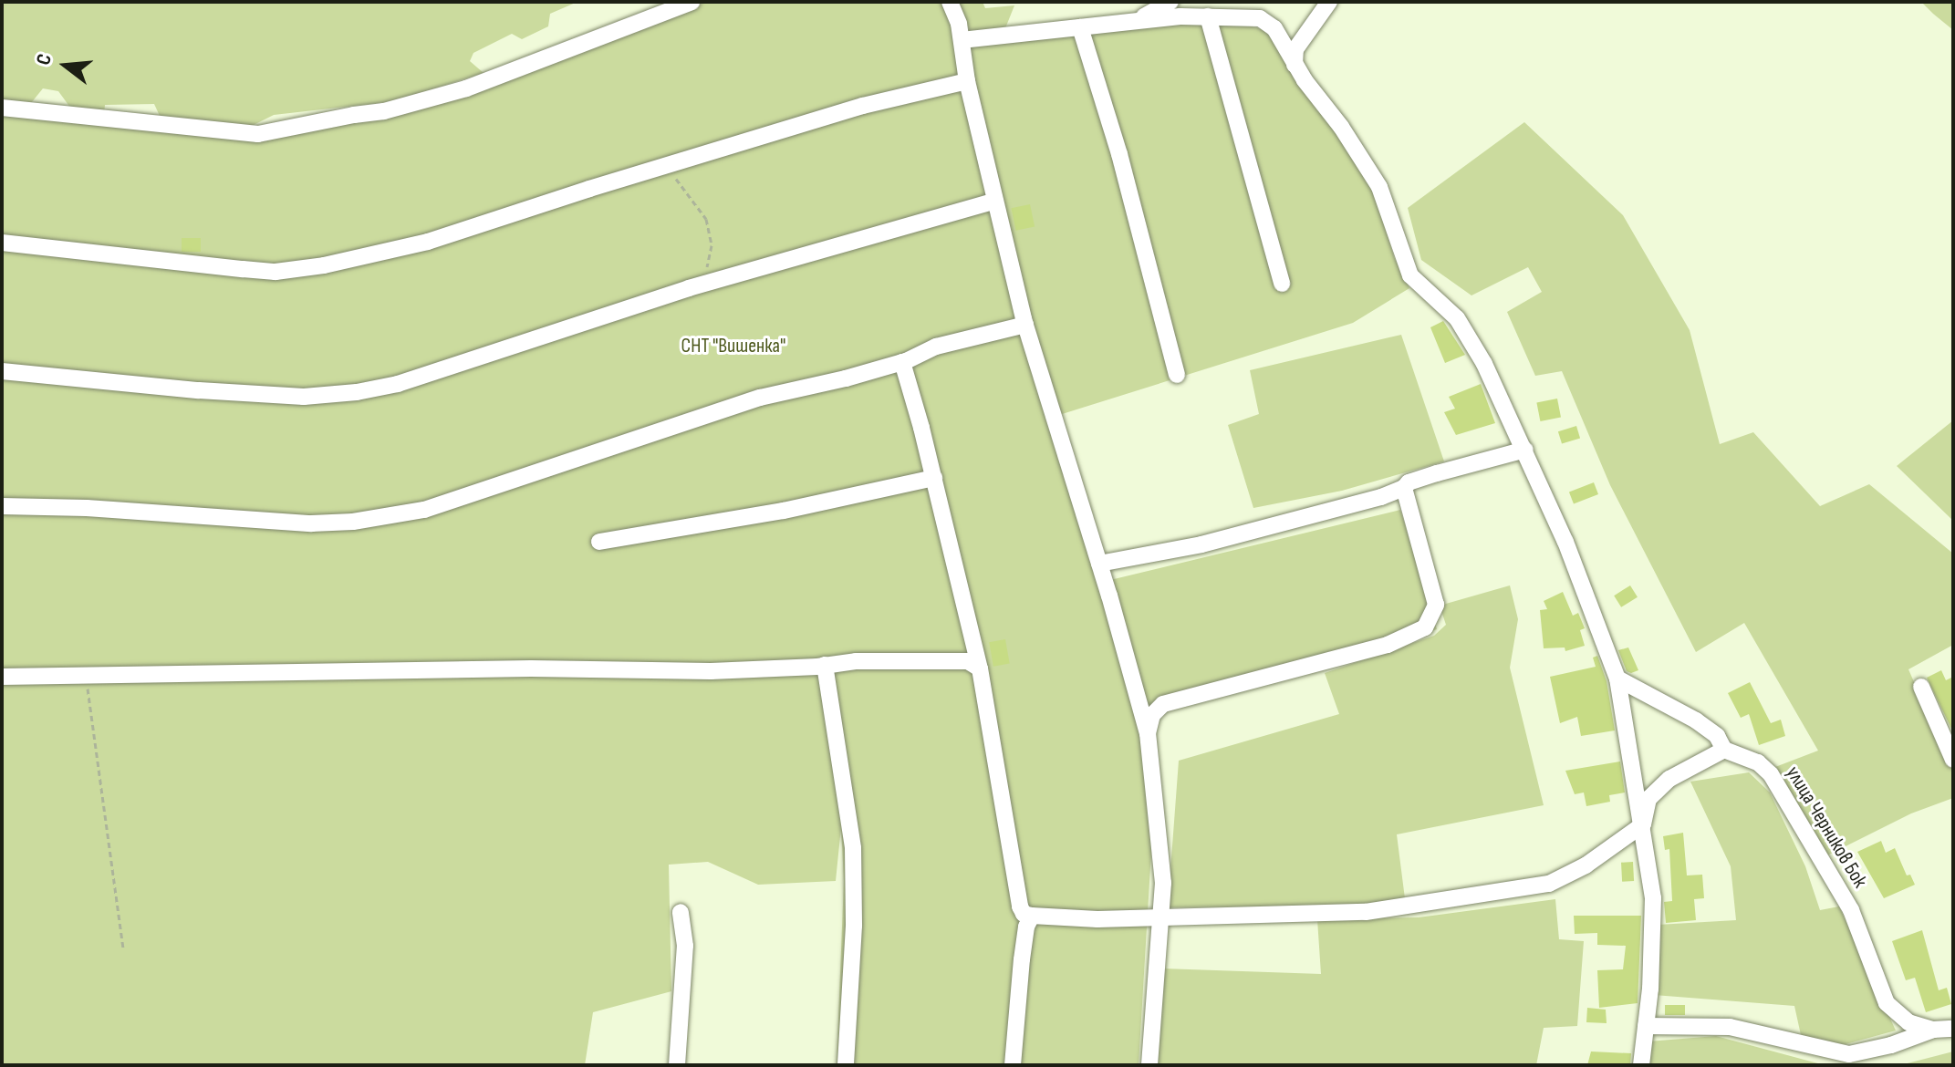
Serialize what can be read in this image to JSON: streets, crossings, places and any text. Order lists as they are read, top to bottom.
{
  "streets": {
    "street": ["улица Черников Бок"]
  },
  "parks": ["СНТ \"Вишенка\""],
  "north": "left"
}
